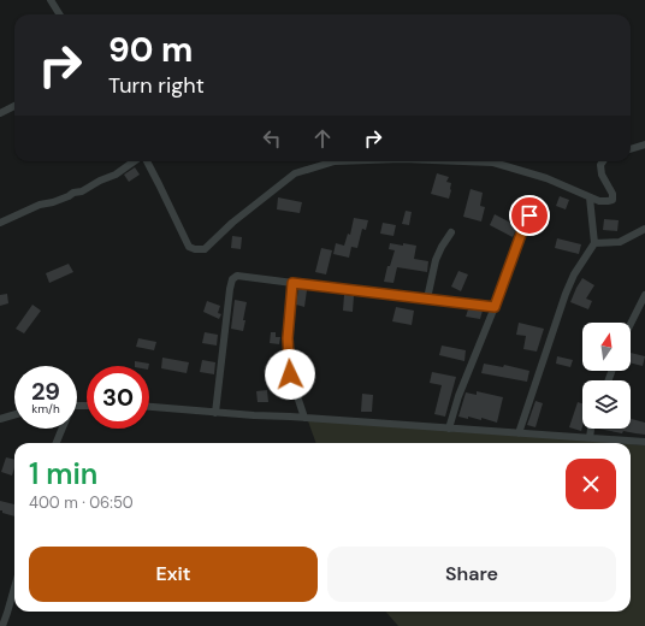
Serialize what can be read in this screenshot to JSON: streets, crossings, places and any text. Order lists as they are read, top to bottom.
{
  "north": "top",
  "page": {
    "turn": ["90 m", "Turn right"],
    "speed": "29 km/h",
    "limit": "30",
    "heading": ["1 min", "400 m · 06:50"],
    "buttons": ["Exit", "Share"]
  }
}
